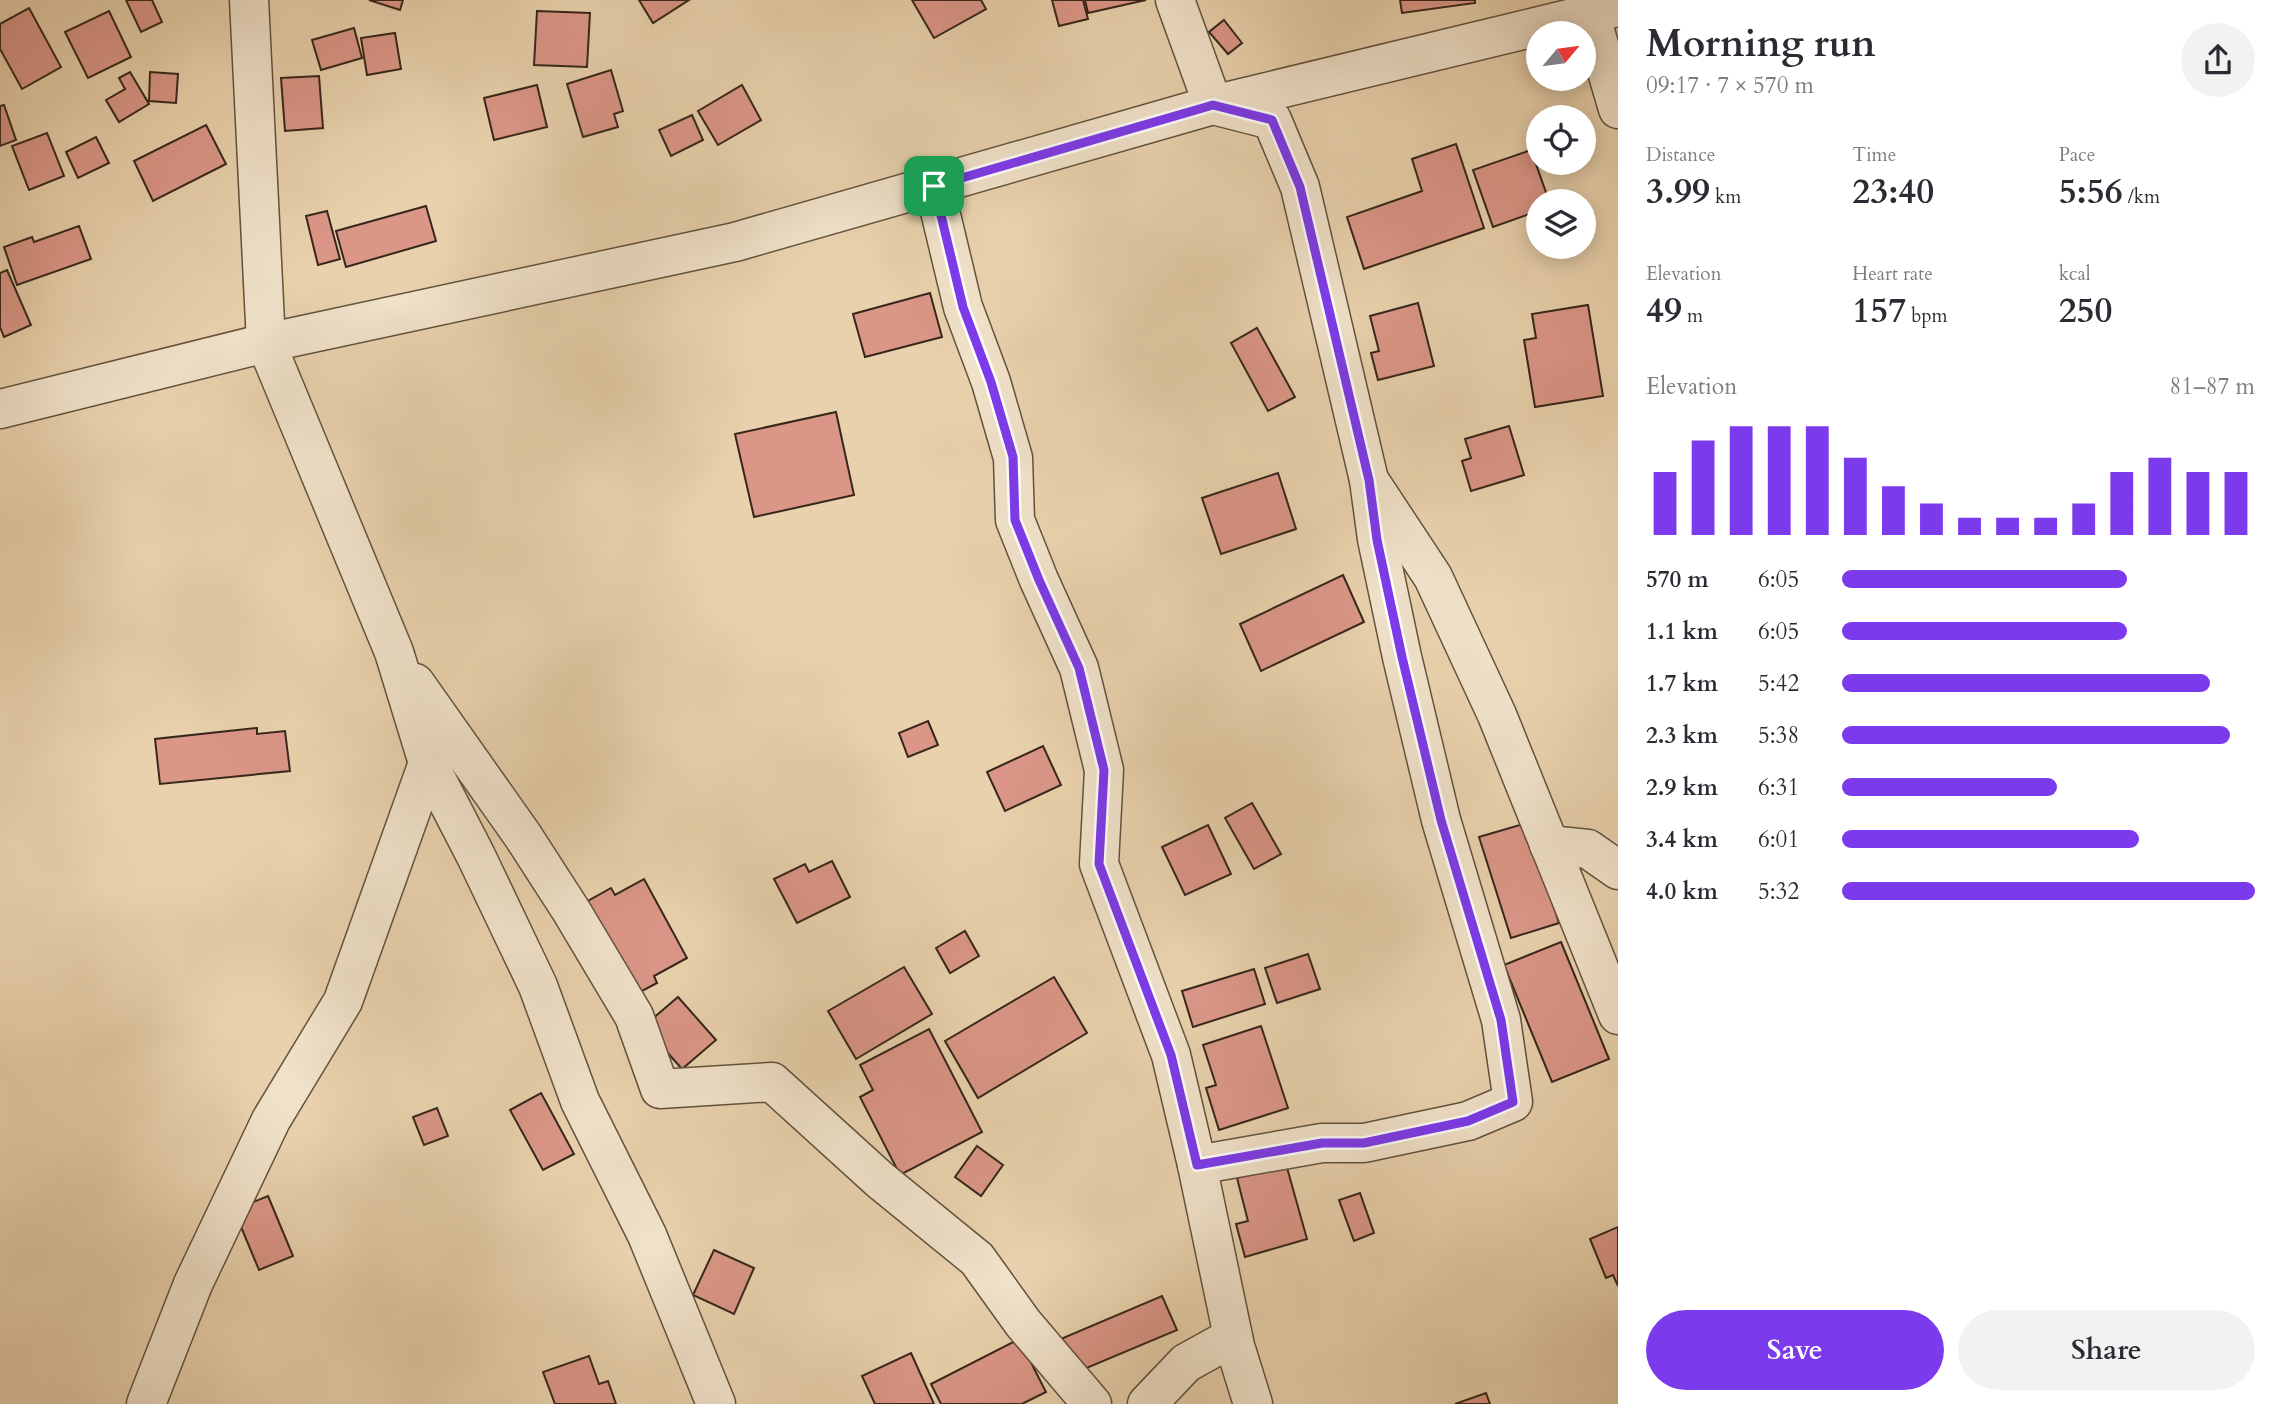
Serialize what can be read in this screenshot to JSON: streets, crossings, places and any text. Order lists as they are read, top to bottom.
{
  "north": "top right",
  "page": {
    "heading": ["Morning run", "09:17 · 7 × 570 m"],
    "stats": [
      ["Distance", "3.99 km"],
      ["Time", "23:40"],
      ["Pace", "5:56 /km"],
      ["Elevation", "49 m"],
      ["Heart rate", "157 bpm"],
      ["kcal", "250"]
    ],
    "chart": ["Elevation", "81–87 m"],
    "list": [
      {
        "name": "570 m",
        "note": "6:05"
      },
      {
        "name": "1.1 km",
        "note": "6:05"
      },
      {
        "name": "1.7 km",
        "note": "5:42"
      },
      {
        "name": "2.3 km",
        "note": "5:38"
      },
      {
        "name": "2.9 km",
        "note": "6:31"
      },
      {
        "name": "3.4 km",
        "note": "6:01"
      },
      {
        "name": "4.0 km",
        "note": "5:32"
      }
    ],
    "buttons": ["Save", "Share"]
  }
}
